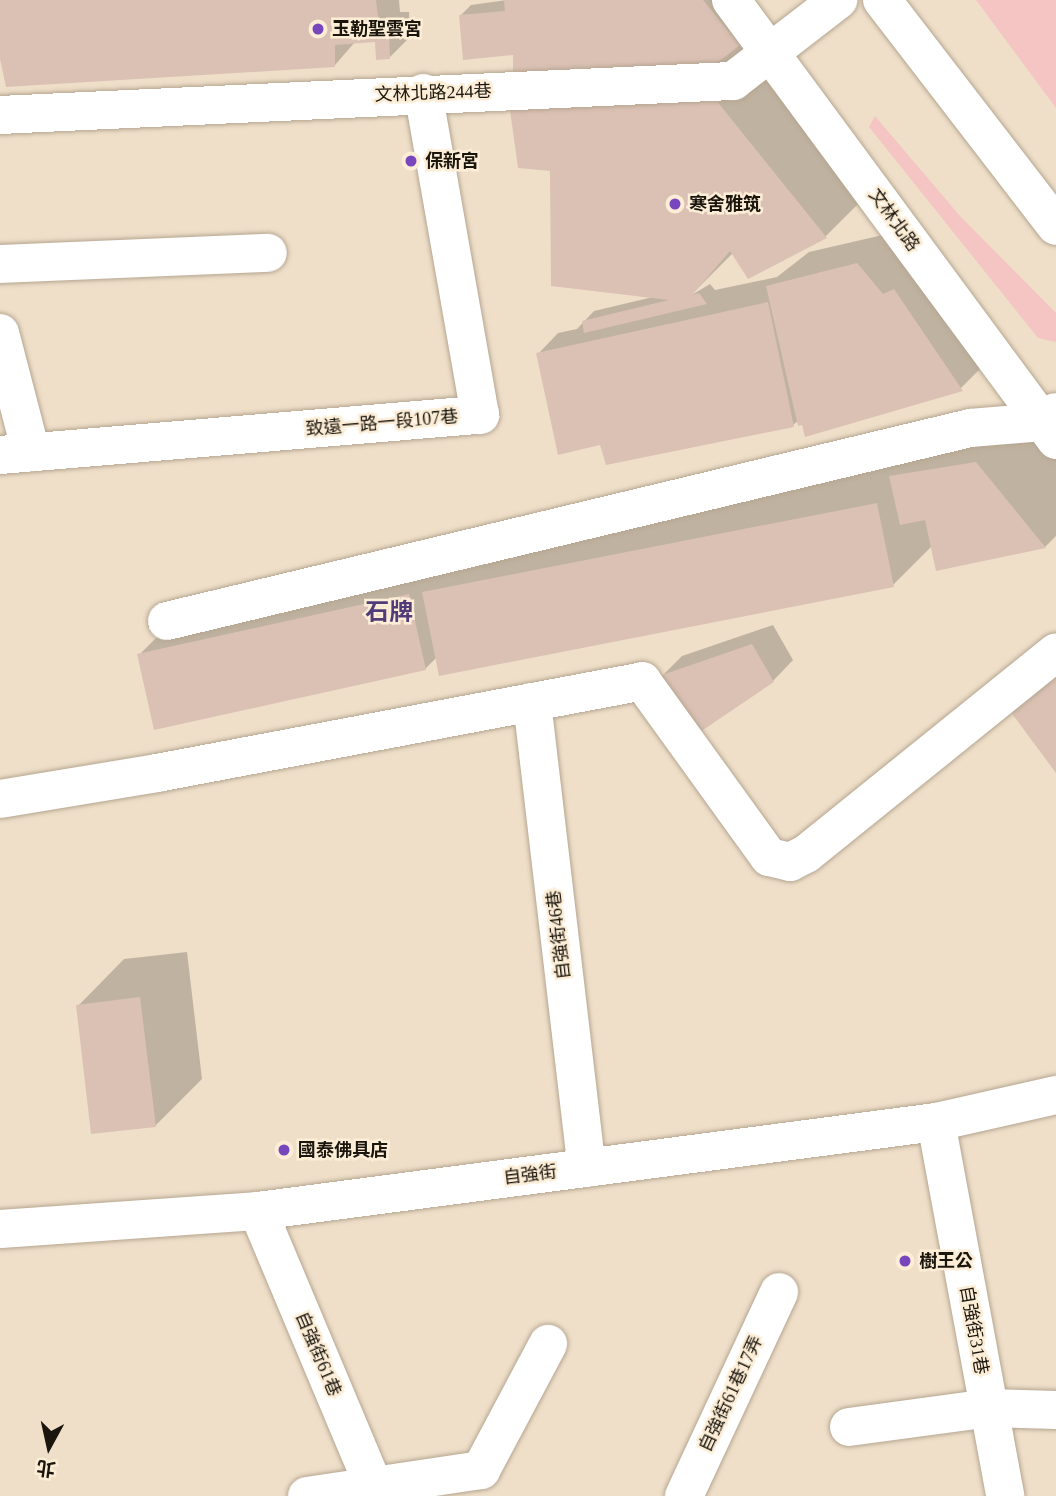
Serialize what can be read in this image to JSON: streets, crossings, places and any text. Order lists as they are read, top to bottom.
{
  "streets": {
    "street": [
      "文林北路244巷",
      "文林北路",
      "致遠一路一段107巷",
      "自強街46巷",
      "自強街",
      "自強街31巷",
      "自強街61巷",
      "自強街61巷17弄"
    ]
  },
  "crossings": [
    ["文林北路244巷", "文林北路"],
    ["文林北路244巷", "致遠一路一段107巷"],
    ["自強街46巷", "自強街"],
    ["自強街", "自強街31巷"],
    ["自強街", "自強街61巷"]
  ],
  "districts": ["石牌"],
  "places": [
    "玉勒聖雲宮",
    "保新宮",
    "寒舍雅筑",
    "國泰佛具店",
    "樹王公"
  ],
  "north": "bottom"
}
